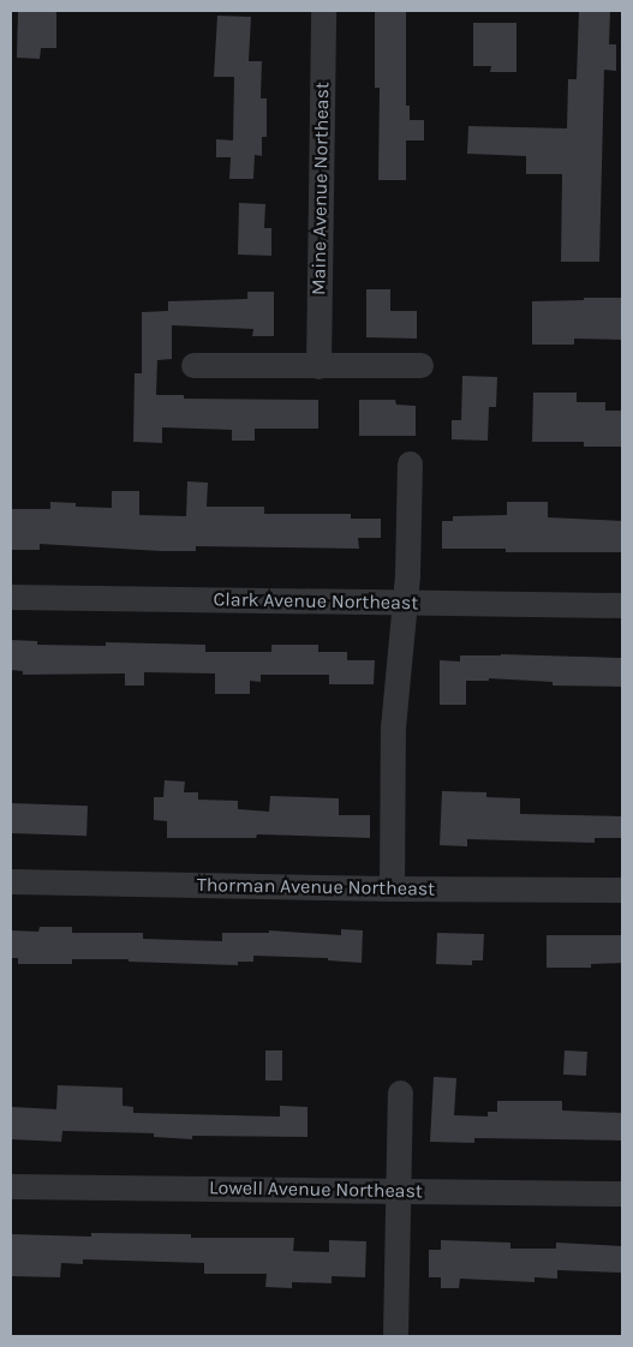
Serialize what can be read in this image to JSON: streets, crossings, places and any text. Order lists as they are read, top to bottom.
{
  "streets": {
    "street": [
      "Maine Avenue Northeast",
      "Clark Avenue Northeast",
      "Thorman Avenue Northeast",
      "Lowell Avenue Northeast"
    ]
  }
}
